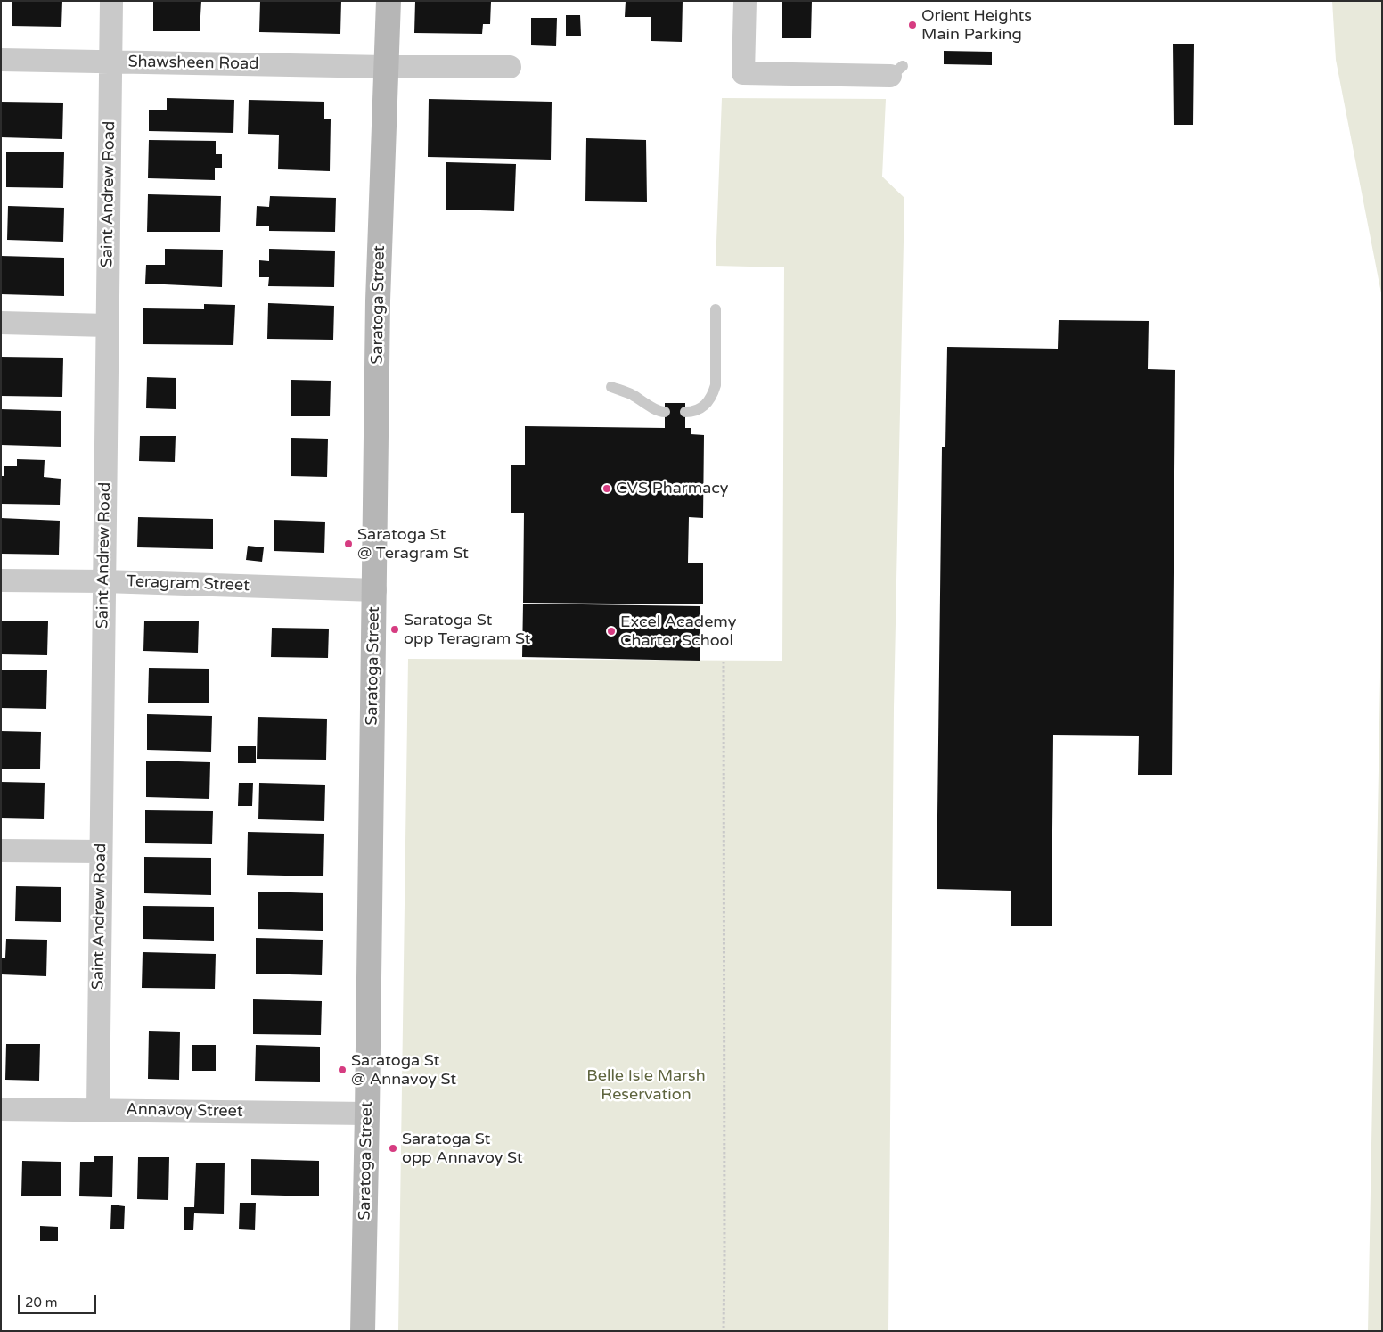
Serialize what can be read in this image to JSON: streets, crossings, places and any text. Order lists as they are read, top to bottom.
{
  "streets": {
    "main road": ["Saratoga Street"],
    "street": [
      "Shawsheen Road",
      "Saint Andrew Road",
      "Teragram Street",
      "Annavoy Street"
    ]
  },
  "crossings": [
    ["Shawsheen Road", "Saint Andrew Road"],
    ["Shawsheen Road", "Saratoga Street"],
    ["Saint Andrew Road", "Teragram Street"],
    ["Saint Andrew Road", "Annavoy Street"],
    ["Saratoga Street", "Teragram Street"],
    ["Saratoga Street", "Annavoy Street"]
  ],
  "parks": ["Belle Isle Marsh Reservation"],
  "places": [
    "Orient Heights Main Parking",
    "CVS Pharmacy",
    "Saratoga St @ Teragram St",
    "Saratoga St opp Teragram St",
    "Excel Academy Charter School",
    "Saratoga St @ Annavoy St",
    "Saratoga St opp Annavoy St"
  ],
  "scale_bar": "20 m"
}
